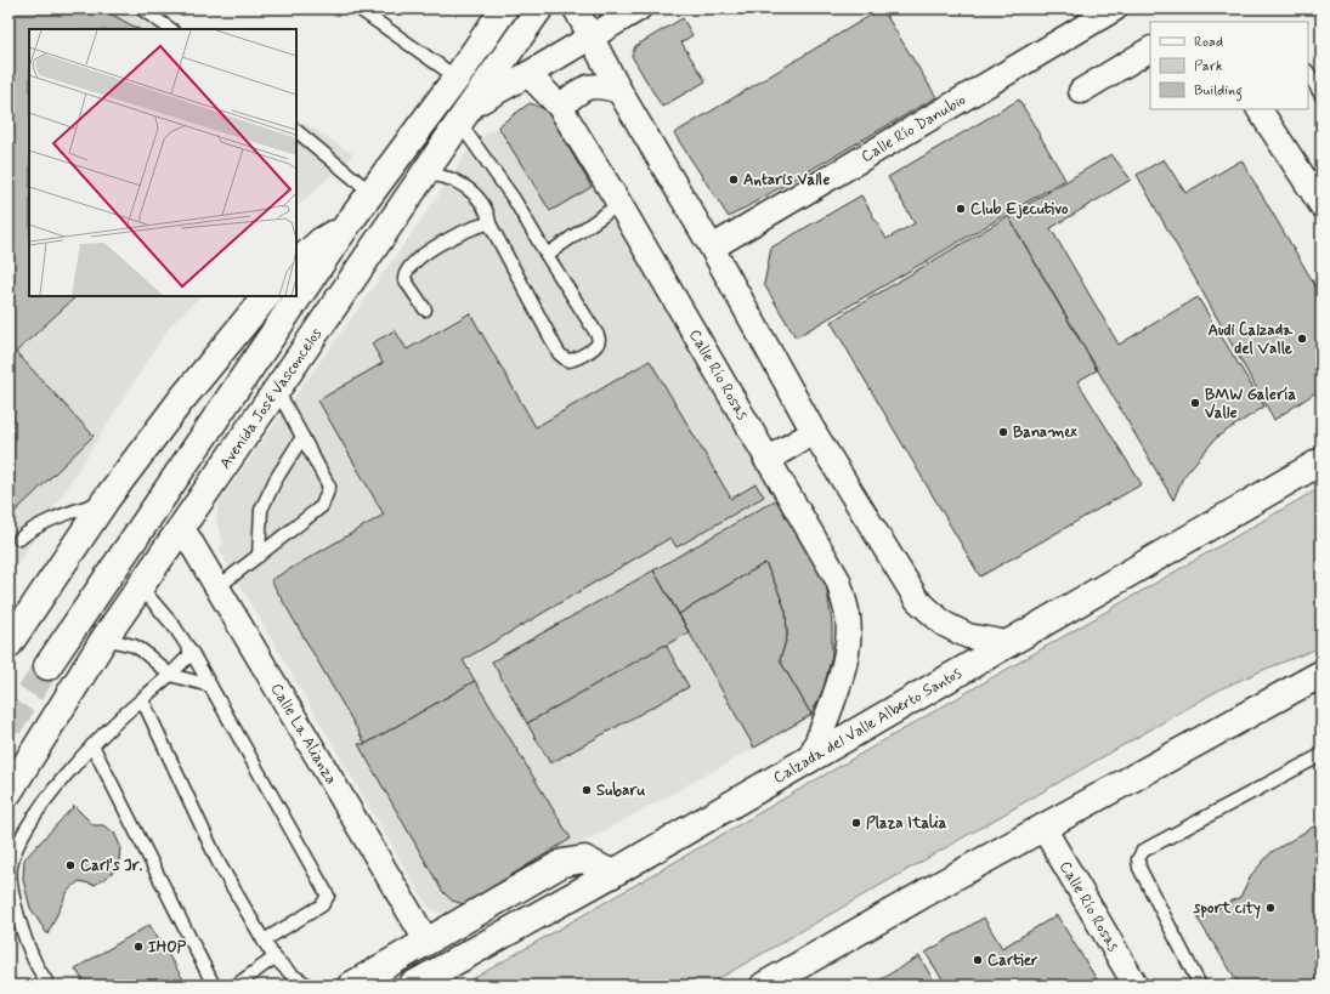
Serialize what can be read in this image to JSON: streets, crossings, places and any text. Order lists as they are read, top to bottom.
{
  "streets": {
    "main road": ["Avenida José Vasconcelos", "Calzada del Valle Alberto Santos"],
    "street": ["Calle Río Danubio", "Calle Río Rosas", "Calle La Alianza"]
  },
  "crossings": [
    ["Calle Río Rosas", "Calzada del Valle Alberto Santos"],
    ["Avenida José Vasconcelos", "Calle La Alianza"]
  ],
  "places": [
    "Antaris Valle",
    "Club Ejecutivo",
    "Audi Calzada del Valle",
    "BMW Galería Valle",
    "Banamex",
    "Subaru",
    "Plaza Italia",
    "Carl's Jr.",
    "sport city",
    "IHOP",
    "Cartier"
  ],
  "legend": ["Road", "Park", "Building"]
}
